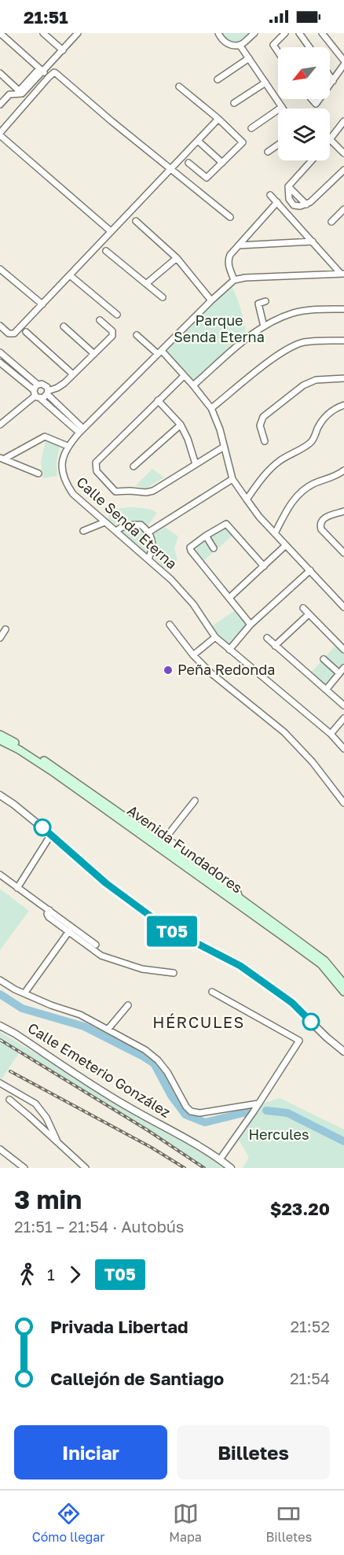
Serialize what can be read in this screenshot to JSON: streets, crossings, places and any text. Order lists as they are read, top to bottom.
{
  "streets": {
    "main road": ["Avenida Fundadores"],
    "street": ["Calle Senda Eterna", "Calle Emeterio González"]
  },
  "districts": ["HÉRCULES"],
  "parks": ["Parque Senda Eterna", "Hercules"],
  "places": ["Peña Redonda"],
  "lines": ["bus line T05"],
  "north": "bottom left",
  "page": {
    "status": "21:51",
    "on_map": "T05",
    "heading": ["3 min", "21:51 – 21:54 · Autobús", "$23.20"],
    "legs": ["1", "T05"],
    "list": [
      {
        "name": "Privada Libertad",
        "value": "21:52"
      },
      {
        "name": "Callejón de Santiago",
        "value": "21:54"
      }
    ],
    "buttons": ["Iniciar", "Billetes"],
    "tabs": ["Cómo llegar", "Mapa", "Billetes"]
  }
}
